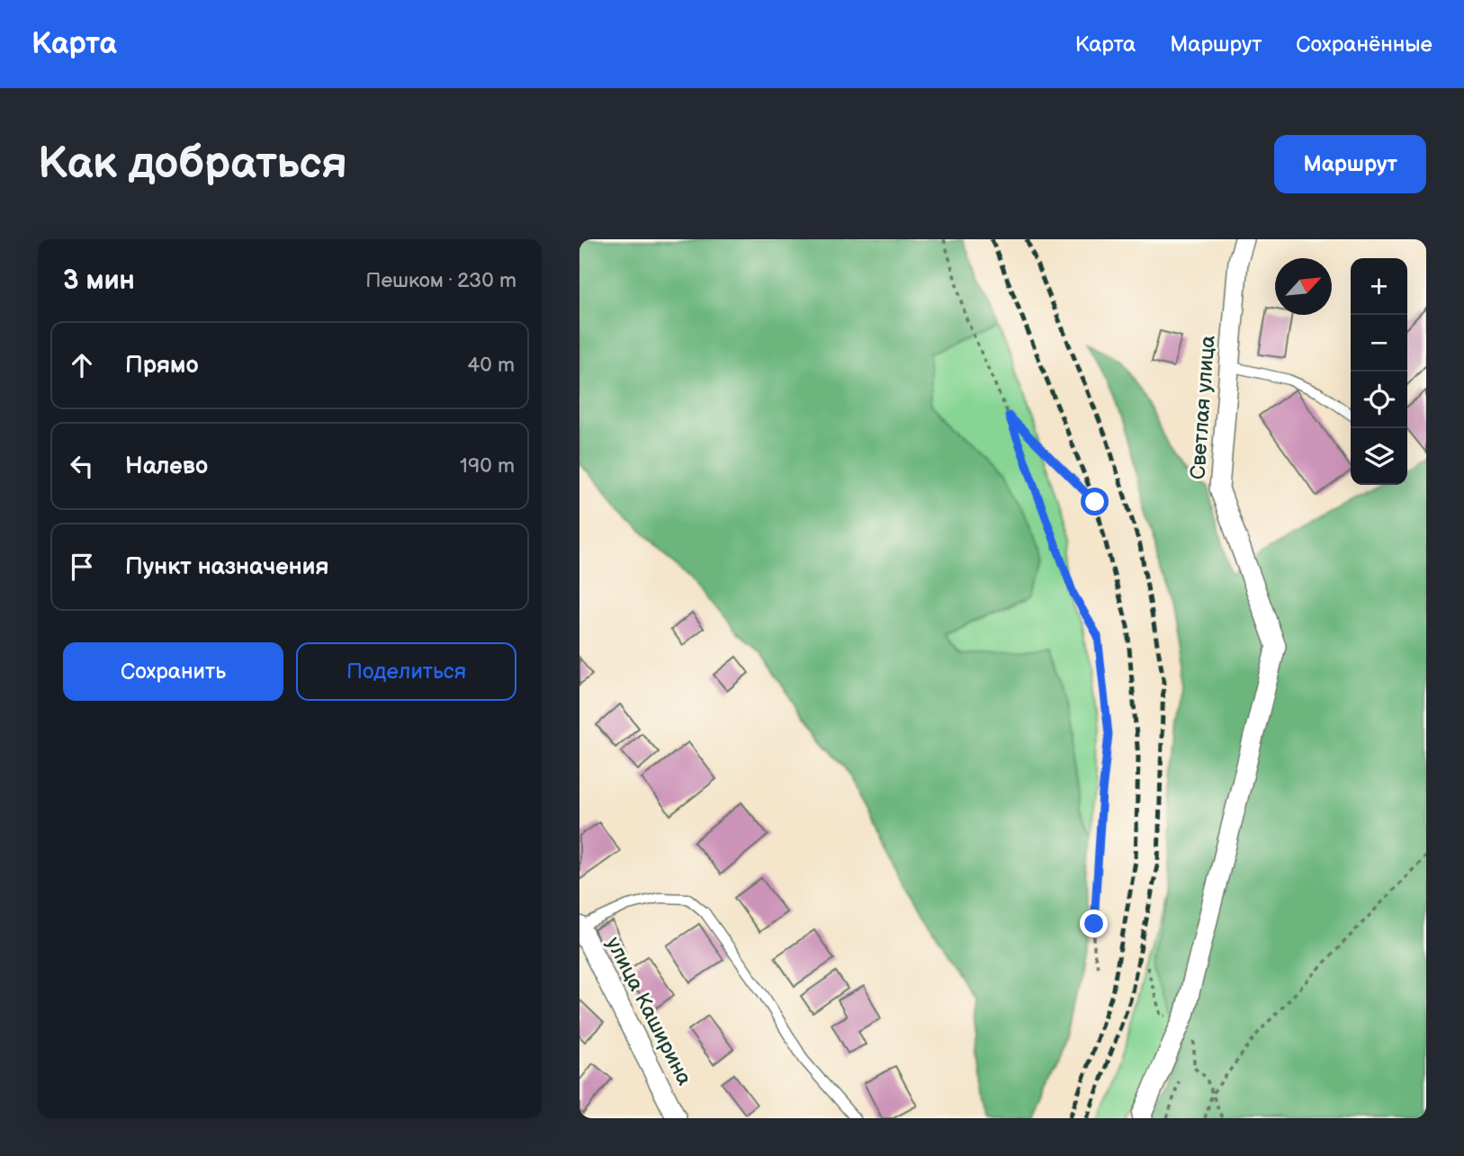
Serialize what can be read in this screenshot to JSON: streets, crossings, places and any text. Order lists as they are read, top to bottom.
{
  "streets": {
    "street": ["Светлая улица", "улица Каширина"]
  },
  "north": "top right",
  "page": {
    "header": "Карта",
    "nav": ["Карта", "Маршрут", "Сохранённые"],
    "buttons": [
      "Маршрут",
      ["Сохранить", "Поделиться"]
    ],
    "title": "Как добраться",
    "heading": ["3 мин", "Пешком · 230 m"],
    "map_buttons": ["+", "−"],
    "list": [
      ["Прямо", "40 m"],
      ["Налево", "190 m"],
      "Пункт назначения"
    ]
  }
}
